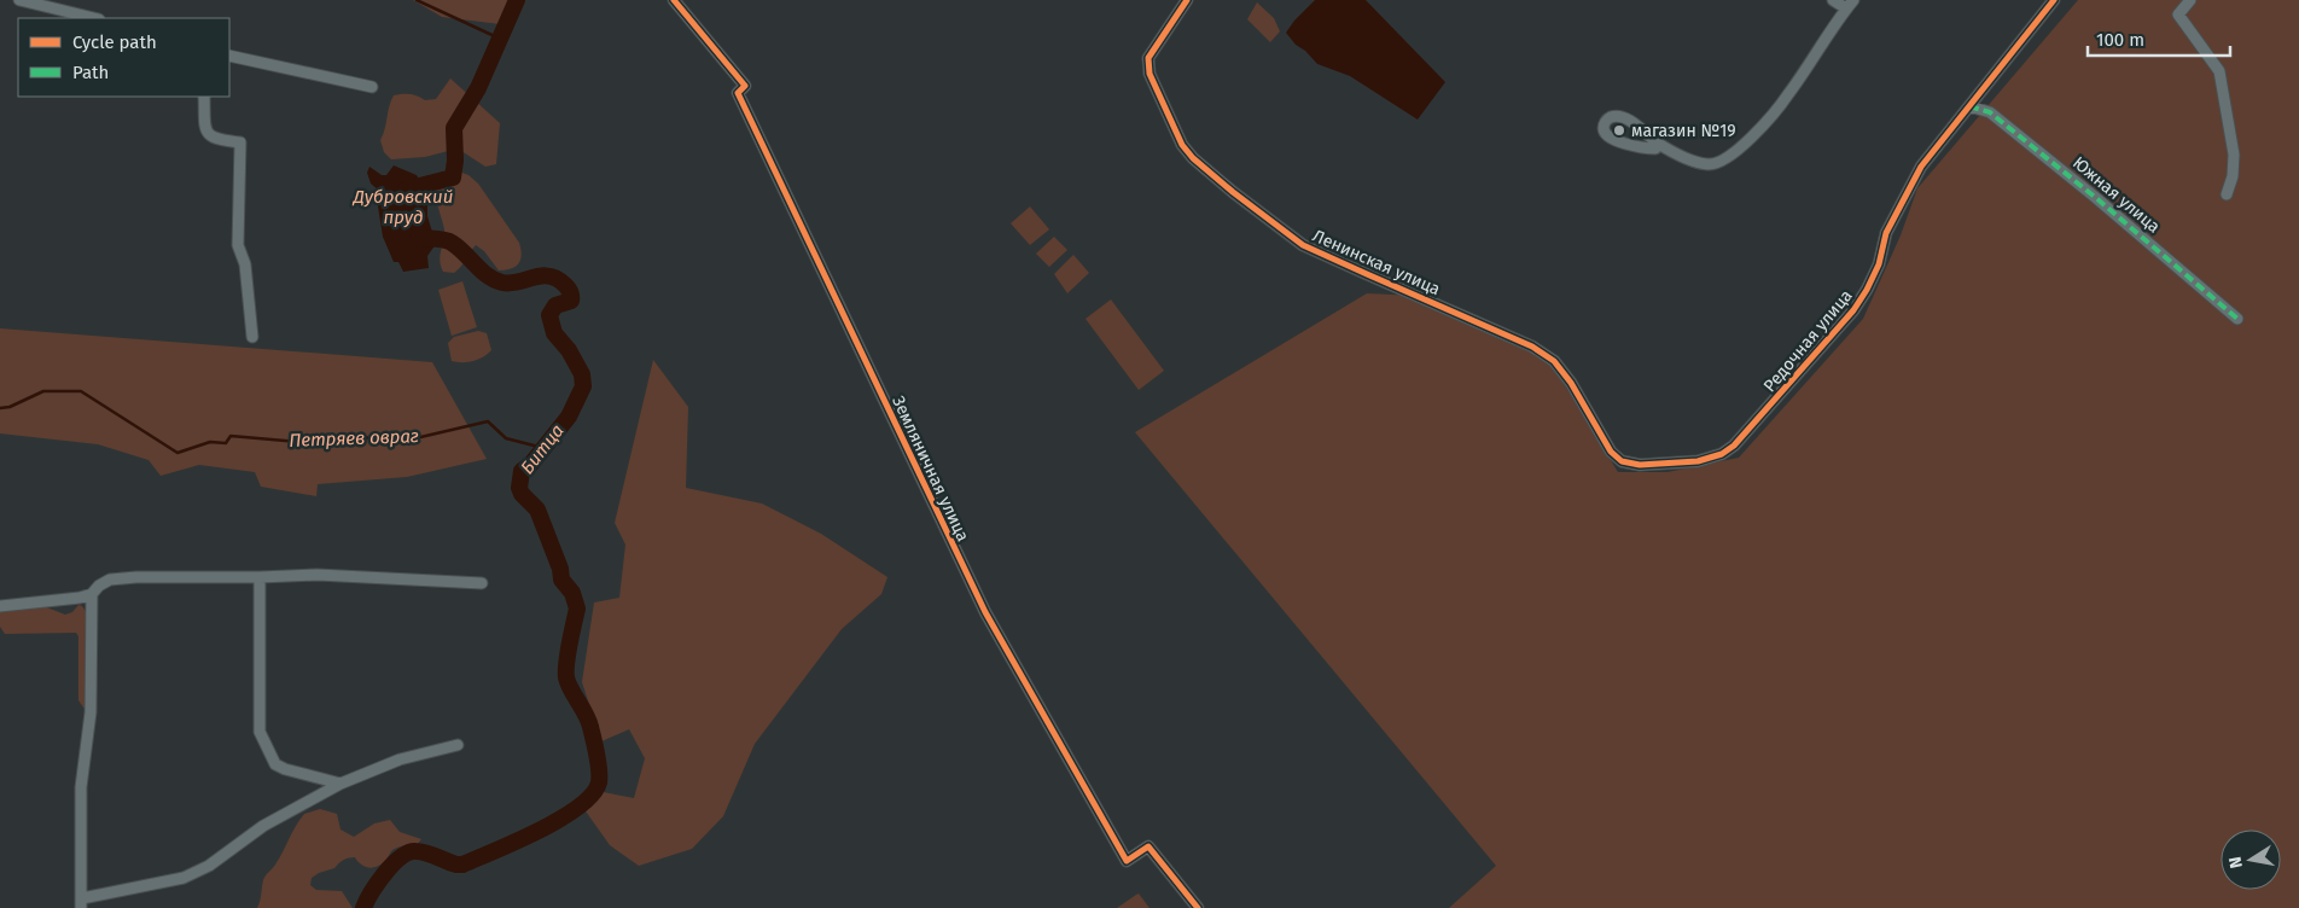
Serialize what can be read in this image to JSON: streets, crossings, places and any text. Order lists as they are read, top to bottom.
{
  "streets": {
    "street": [
      "Южная улица",
      "Ленинская улица",
      "Редочная улица",
      "Земляничная улица"
    ]
  },
  "crossings": [
    ["Южная улица", "Редочная улица"],
    ["Ленинская улица", "Редочная улица"]
  ],
  "water": ["Дубровский пруд", "Петряев овраг", "Битца"],
  "places": ["магазин №19"],
  "legend": ["Cycle path", "Path"],
  "scale_bar": "100 m",
  "north": "left"
}
